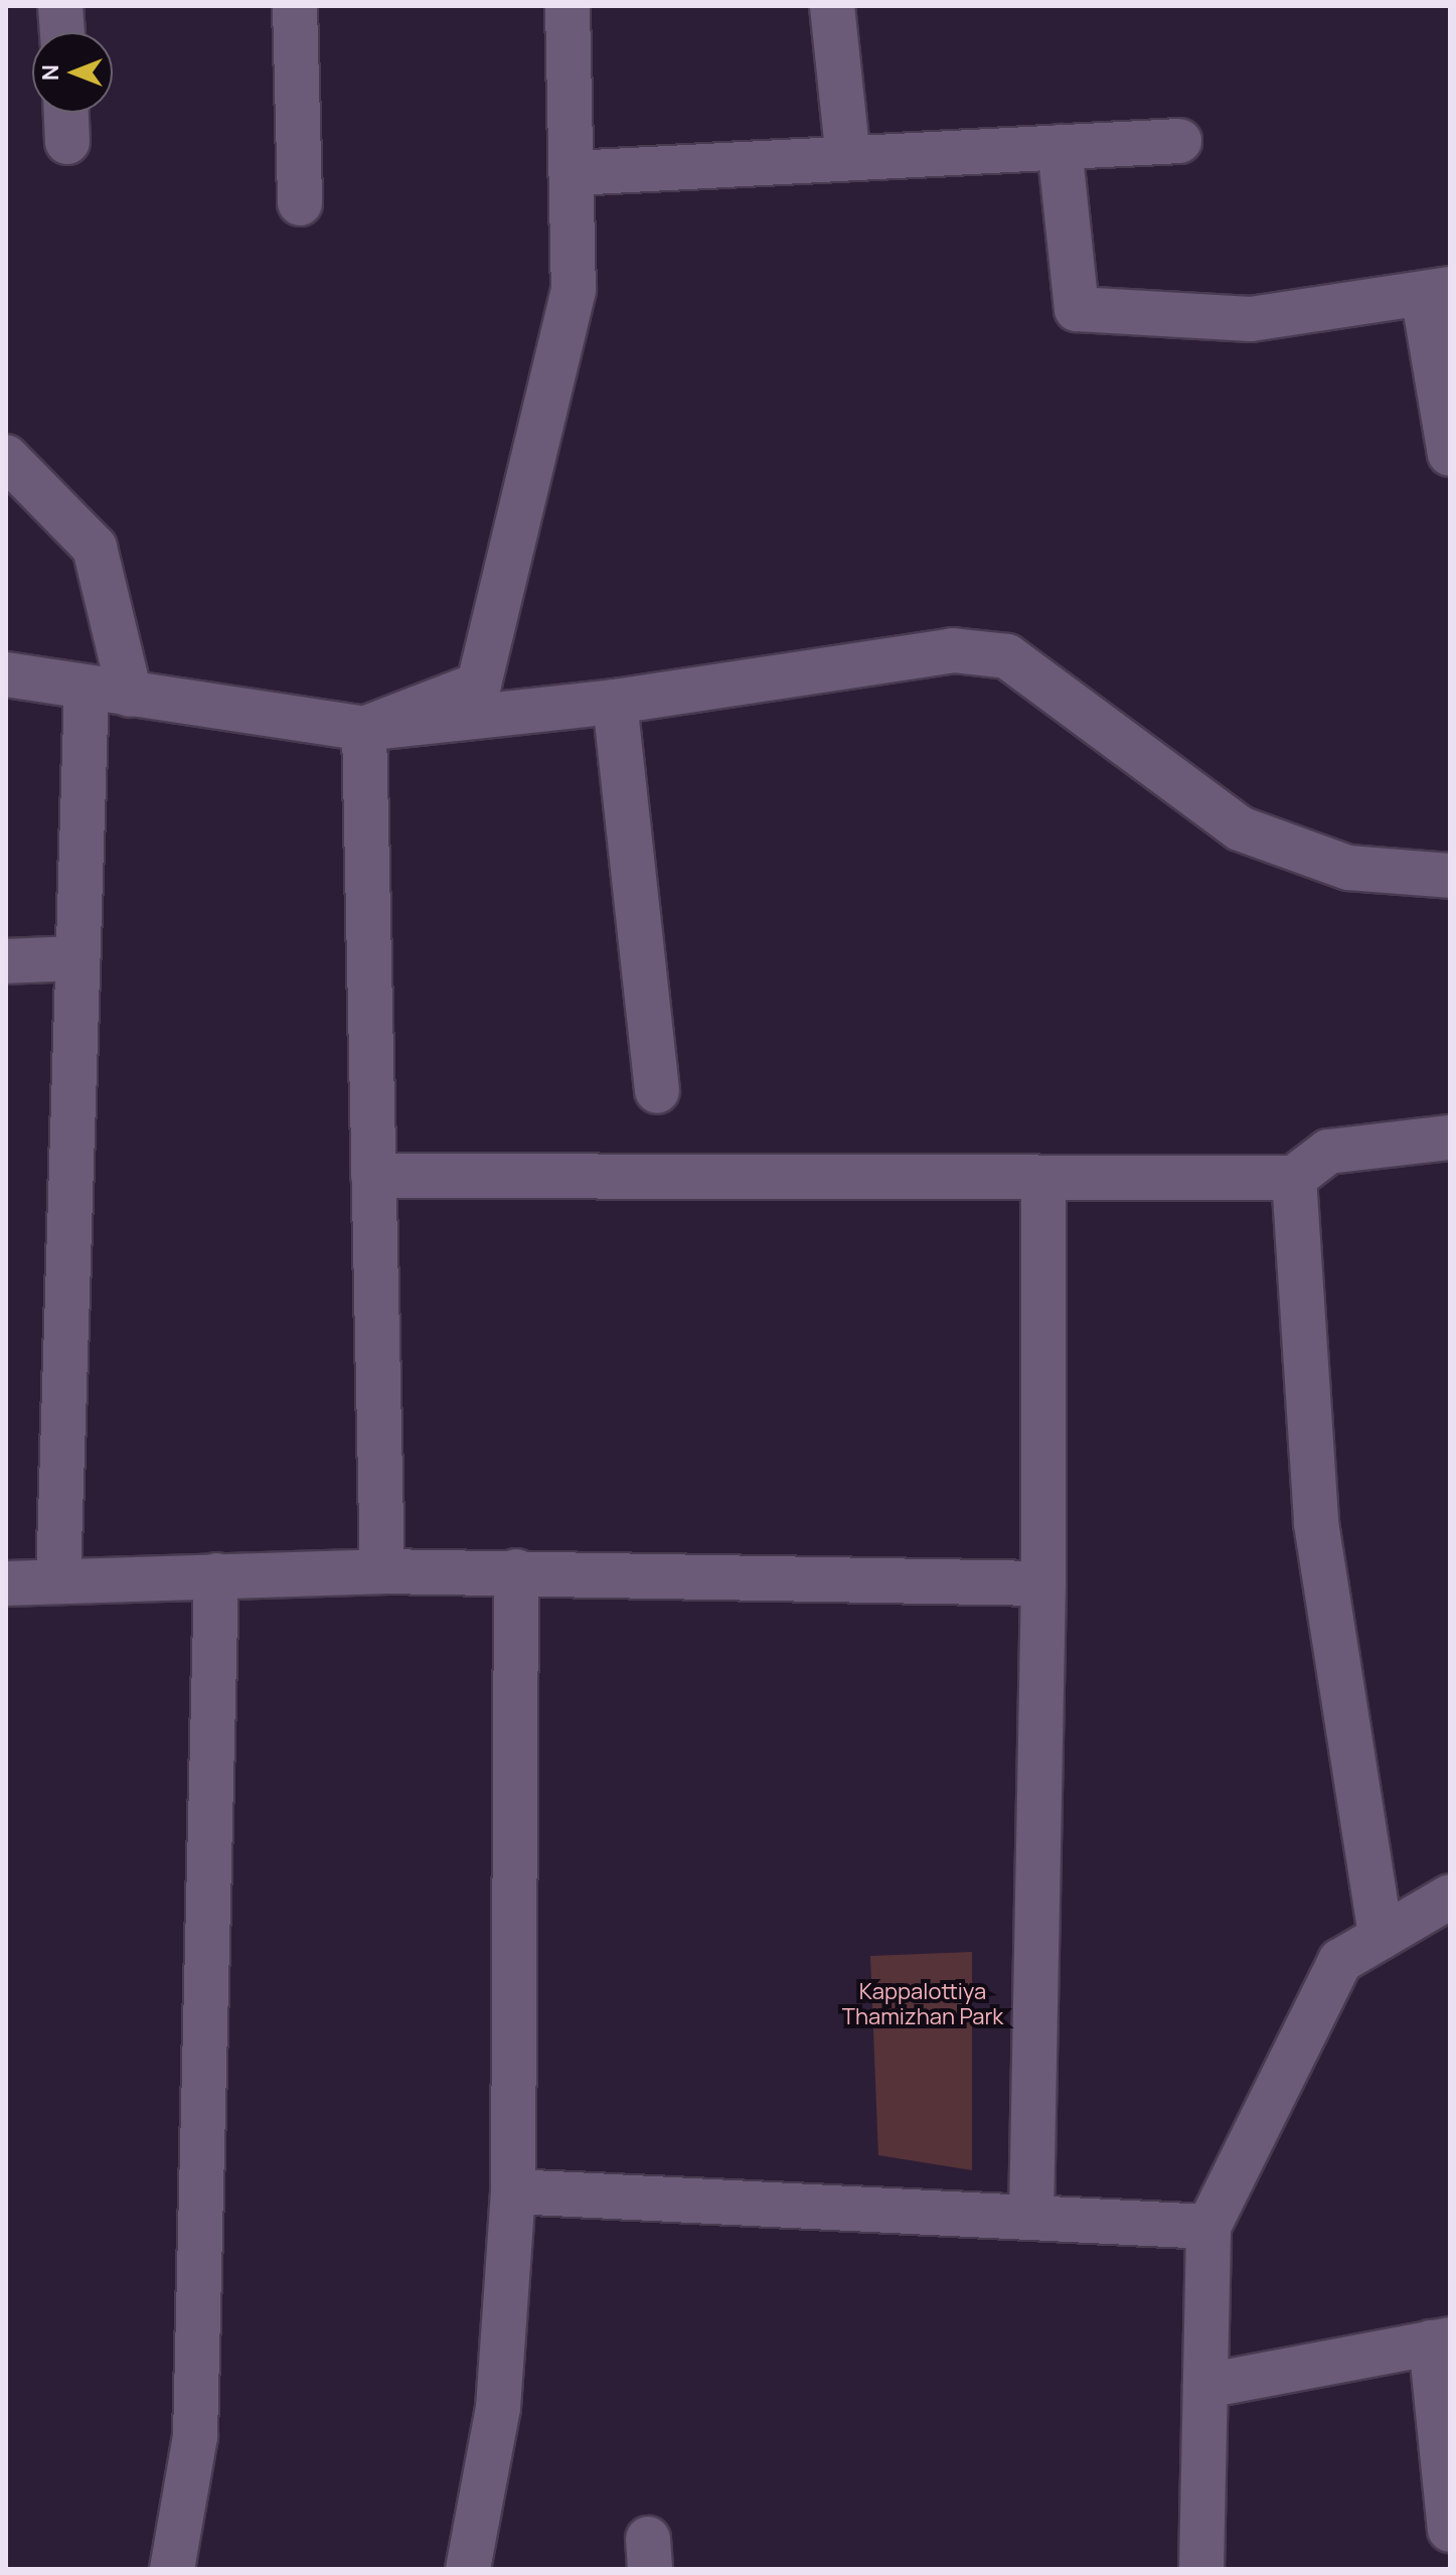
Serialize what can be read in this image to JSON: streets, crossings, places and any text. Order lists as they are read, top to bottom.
{
  "parks": ["Kappalottiya Thamizhan Park"],
  "north": "left"
}
